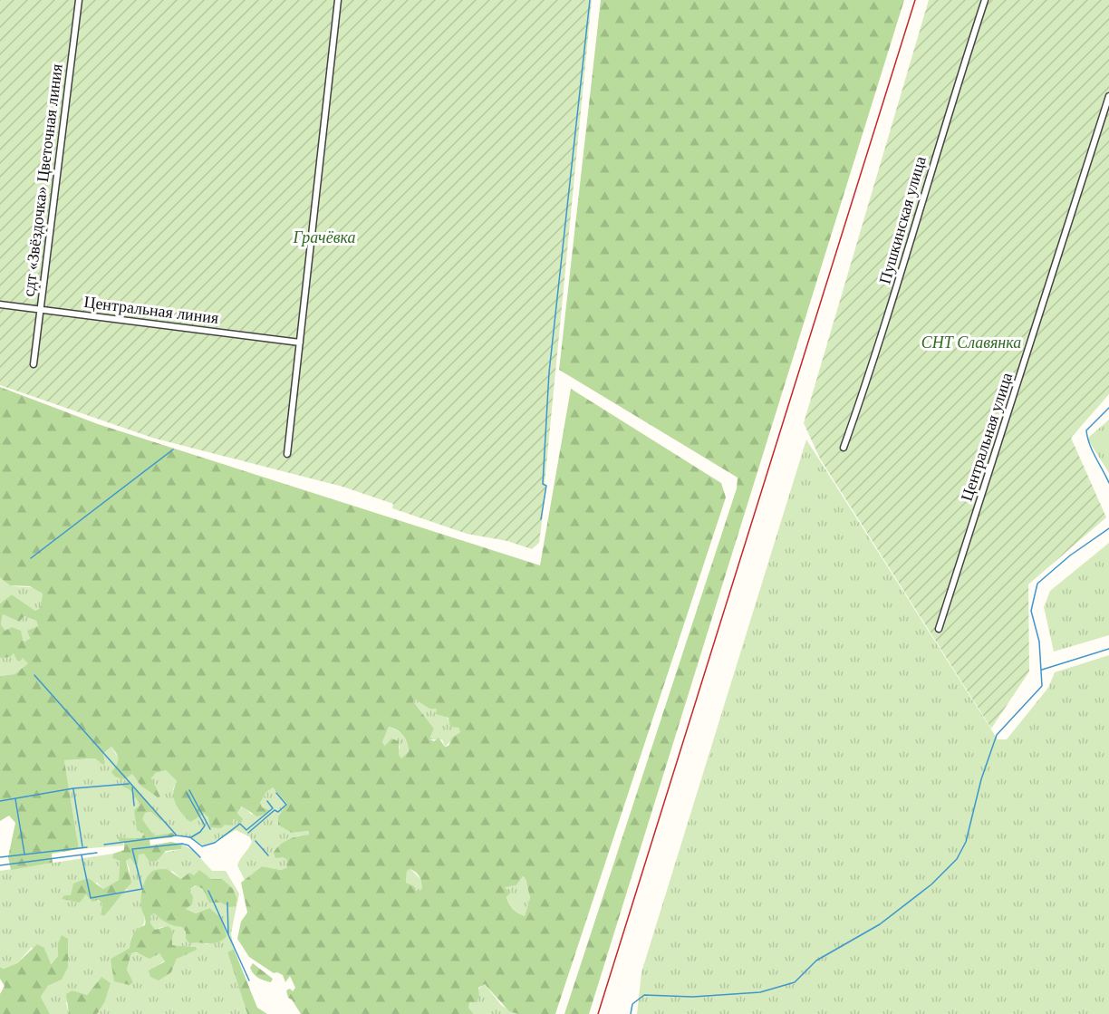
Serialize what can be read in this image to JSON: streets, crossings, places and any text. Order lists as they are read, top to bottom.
{
  "streets": {
    "street": [
      "сдт «Звёздочка» Цветочная линия",
      "Пушкинская улица",
      "Центральная линия",
      "Центральная улица"
    ]
  },
  "crossings": [
    ["сдт «Звёздочка» Цветочная линия", "Центральная линия"]
  ],
  "parks": ["Грачёвка", "СНТ Славянка"]
}
